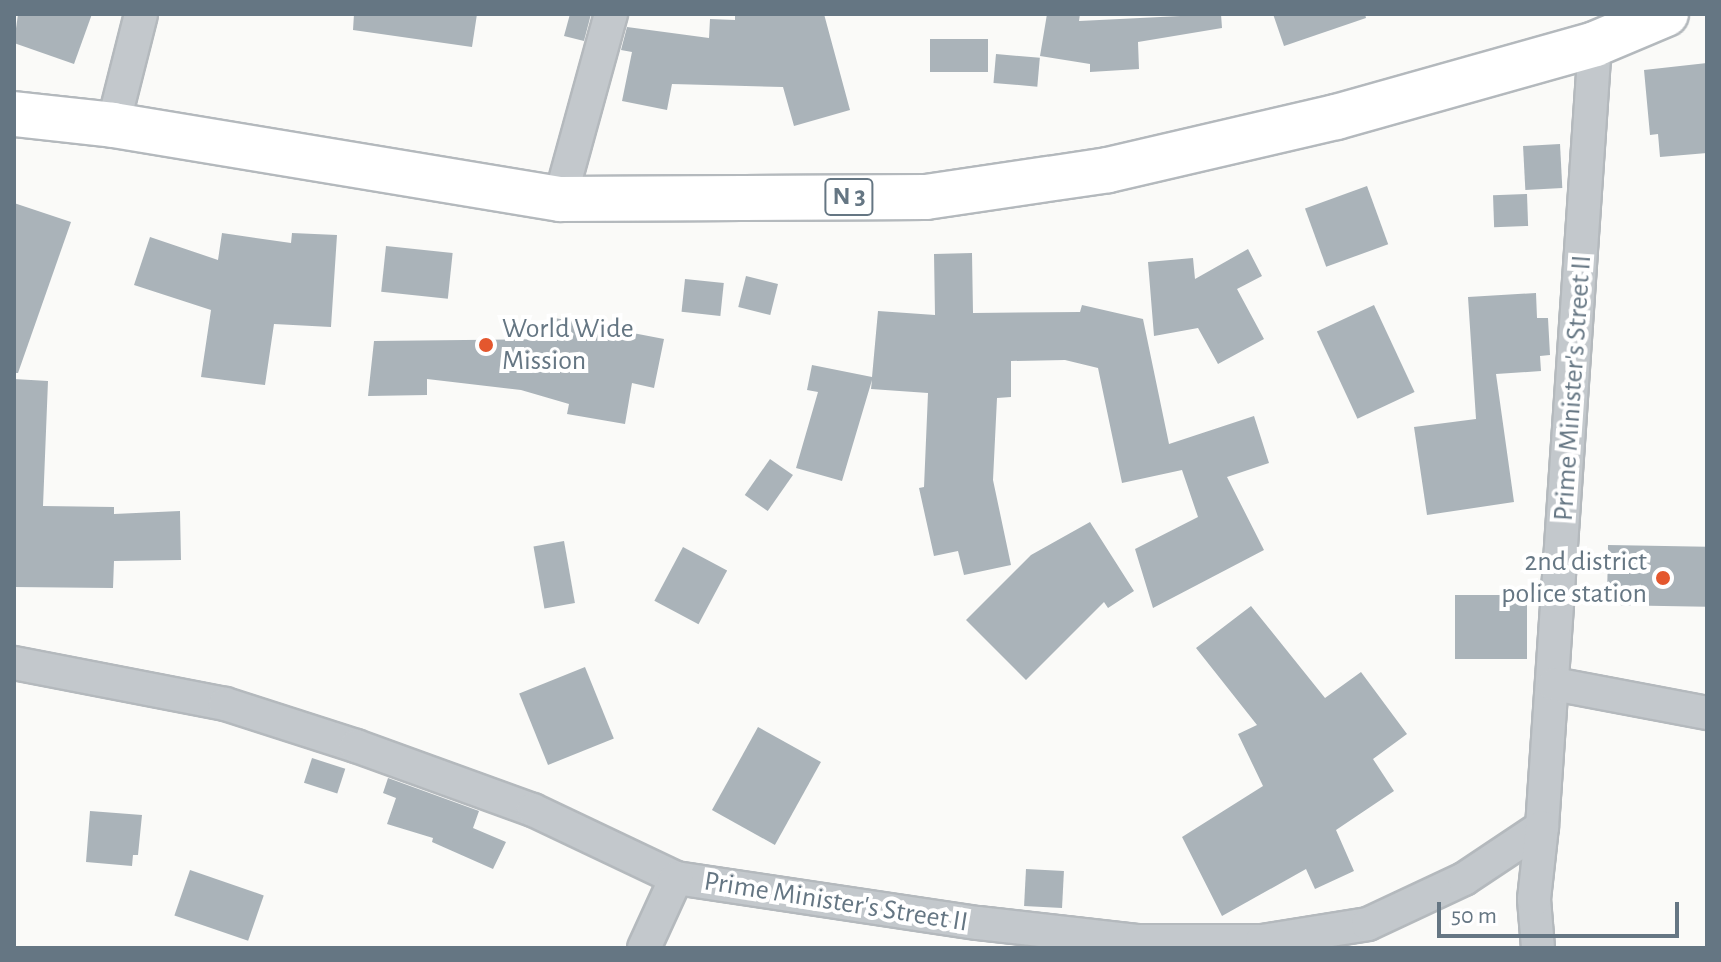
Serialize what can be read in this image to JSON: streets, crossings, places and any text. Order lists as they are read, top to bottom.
{
  "streets": {
    "highway": ["N 3"],
    "street": ["Prime Minister's Street II"]
  },
  "crossings": [
    ["N 3", "Prime Minister's Street II"]
  ],
  "places": ["World Wide Mission", "2nd district police station"],
  "scale_bar": "50 m"
}
